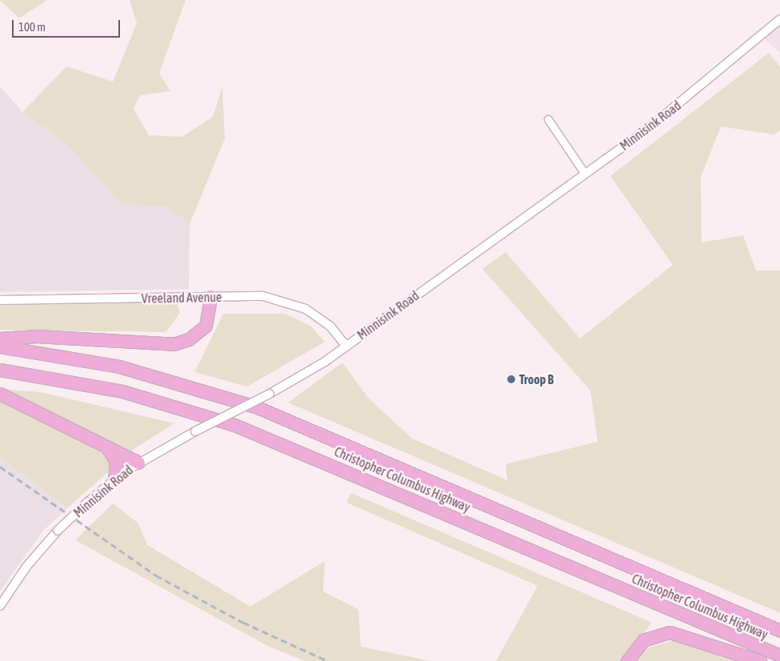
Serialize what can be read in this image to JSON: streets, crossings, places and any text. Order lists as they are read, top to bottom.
{
  "streets": {
    "highway": ["Christopher Columbus Highway"],
    "street": ["Minnisink Road", "Vreeland Avenue"]
  },
  "crossings": [
    ["Minnisink Road", "Vreeland Avenue"]
  ],
  "places": ["Troop B"],
  "scale_bar": "100 m"
}
